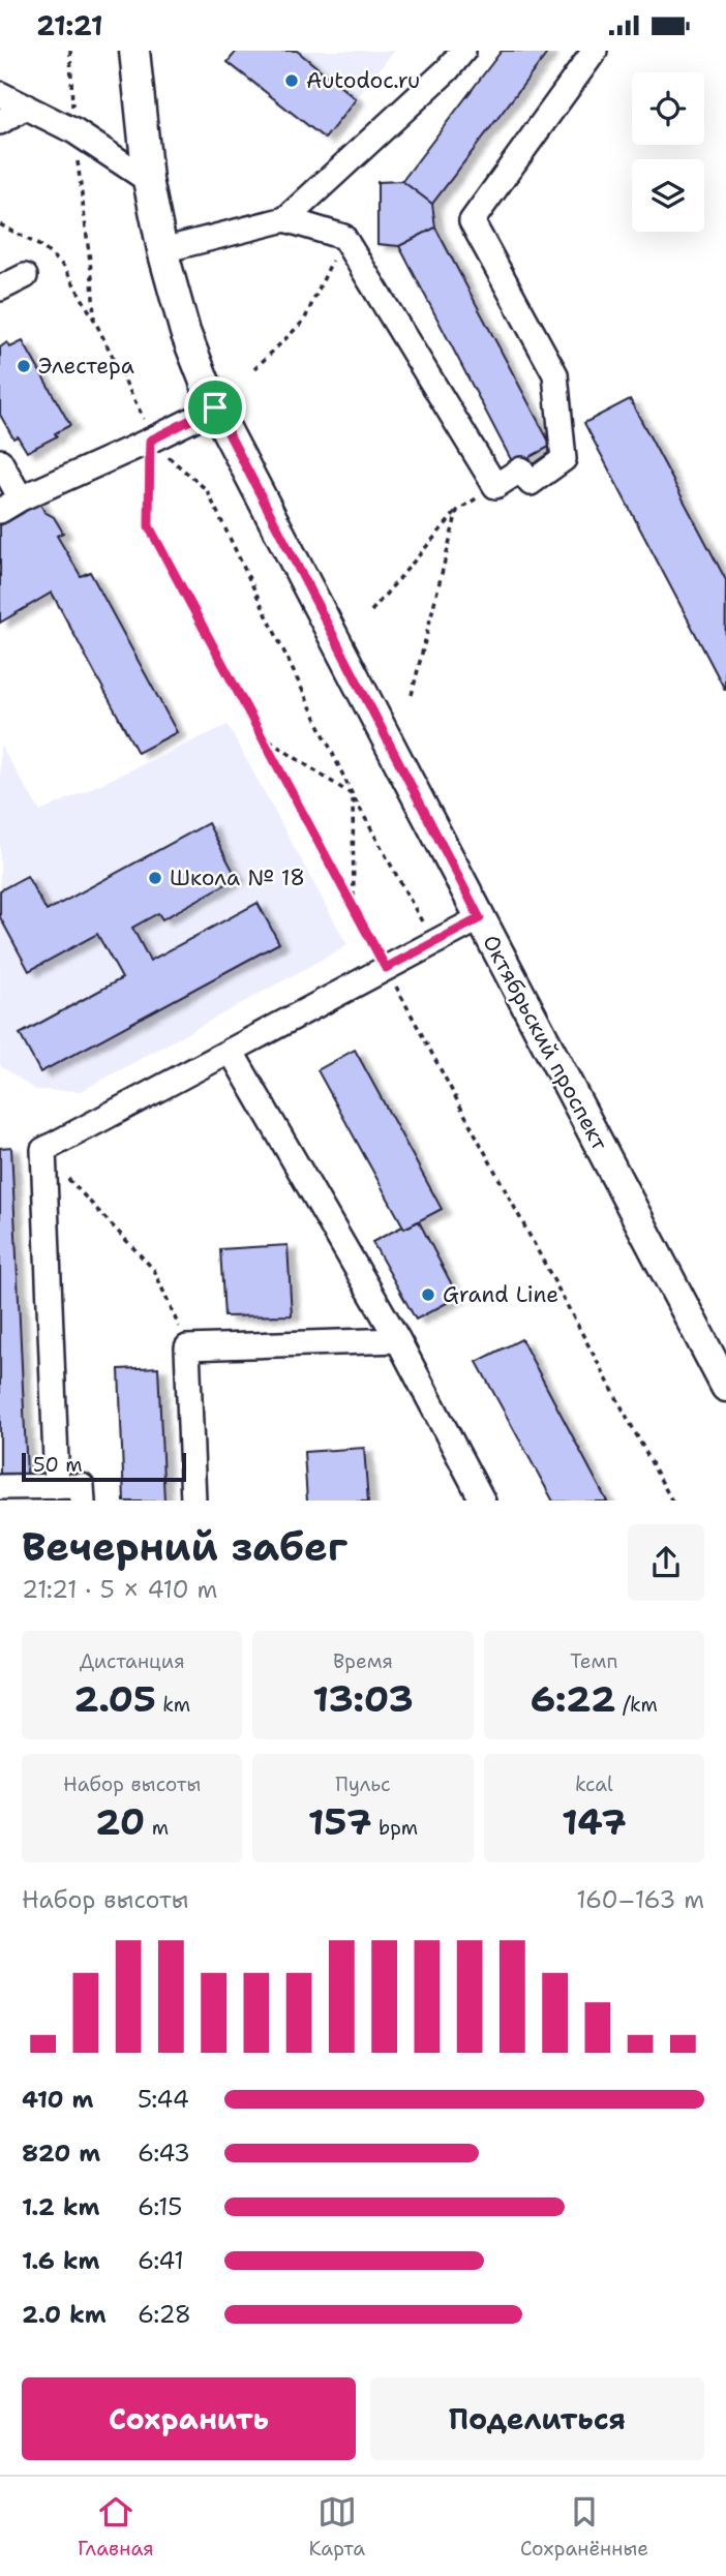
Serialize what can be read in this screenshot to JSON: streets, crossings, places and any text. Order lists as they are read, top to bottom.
{
  "streets": {
    "main road": ["Октябрьский проспект"]
  },
  "places": [
    "Autodoc.ru",
    "Элестера",
    "Школа № 18",
    "Grand Line"
  ],
  "scale_bar": "50 m",
  "page": {
    "status": "21:21",
    "scale": "50 m",
    "heading": ["Вечерний забег", "21:21 · 5 × 410 m"],
    "stats": [
      ["Дистанция", "2.05 km"],
      ["Время", "13:03"],
      ["Темп", "6:22 /km"],
      ["Набор высоты", "20 m"],
      ["Пульс", "157 bpm"],
      ["kcal", "147"]
    ],
    "chart": ["Набор высоты", "160–163 m"],
    "list": [
      {
        "name": "410 m",
        "note": "5:44"
      },
      {
        "name": "820 m",
        "note": "6:43"
      },
      {
        "name": "1.2 km",
        "note": "6:15"
      },
      {
        "name": "1.6 km",
        "note": "6:41"
      },
      {
        "name": "2.0 km",
        "note": "6:28"
      }
    ],
    "buttons": ["Сохранить", "Поделиться"],
    "tabs": ["Главная", "Карта", "Сохранённые"]
  }
}
